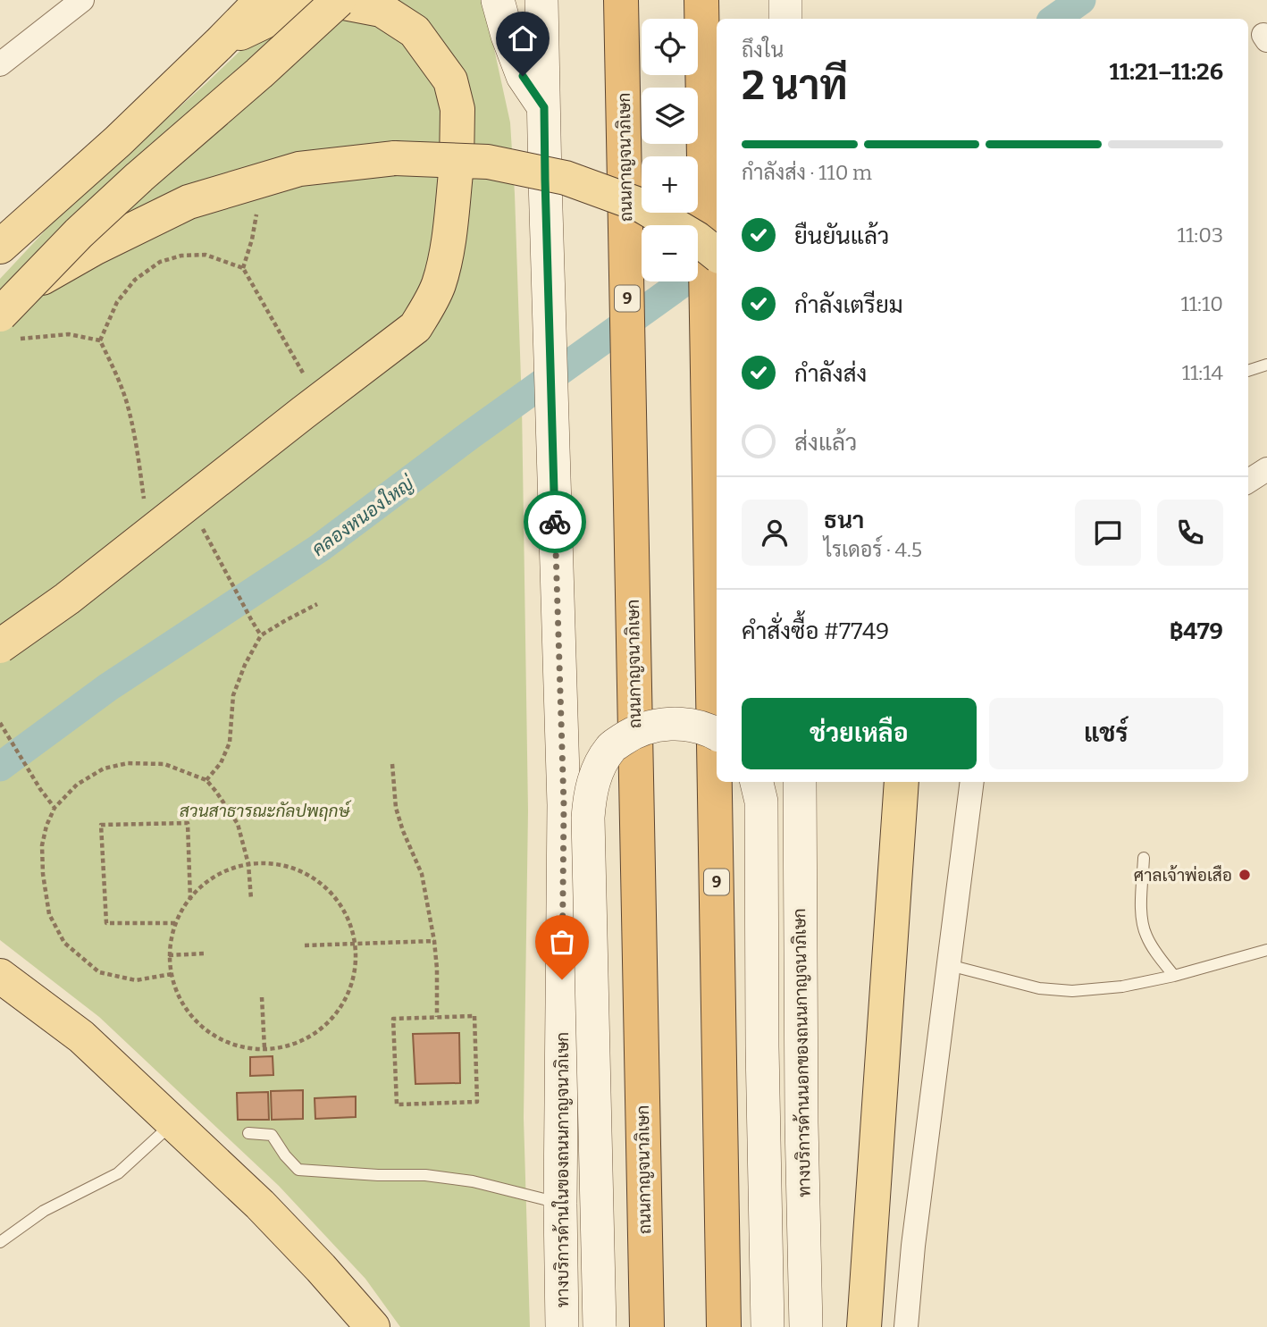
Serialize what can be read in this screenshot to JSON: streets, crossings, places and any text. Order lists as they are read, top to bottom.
{
  "streets": {
    "highway": ["ถนนกาญจนาภิเษก", "9"],
    "main road": ["ทางบริการด้านนอกของถนนกาญจนาภิเษก", "ทางบริการด้านในของถนนกาญจนาภิเษก"]
  },
  "water": ["คลองหนองใหญ่"],
  "parks": ["สวนสาธารณะกัลปพฤกษ์"],
  "places": ["ศาลเจ้าพ่อเสือ"],
  "page": {
    "map_buttons": ["+", "−"],
    "heading": ["2 นาที", "ถึงใน", "11:21–11:26"],
    "panel": [
      "ธนา",
      "ไรเดอร์ · 4.5",
      "คำสั่งซื้อ #7749",
      "฿479"
    ],
    "bar": "กำลังส่ง · 110 m",
    "list": [
      ["ยืนยันแล้ว", "11:03"],
      ["กำลังเตรียม", "11:10"],
      ["กำลังส่ง", "11:14"],
      "ส่งแล้ว"
    ],
    "buttons": ["ช่วยเหลือ", "แชร์"]
  }
}
